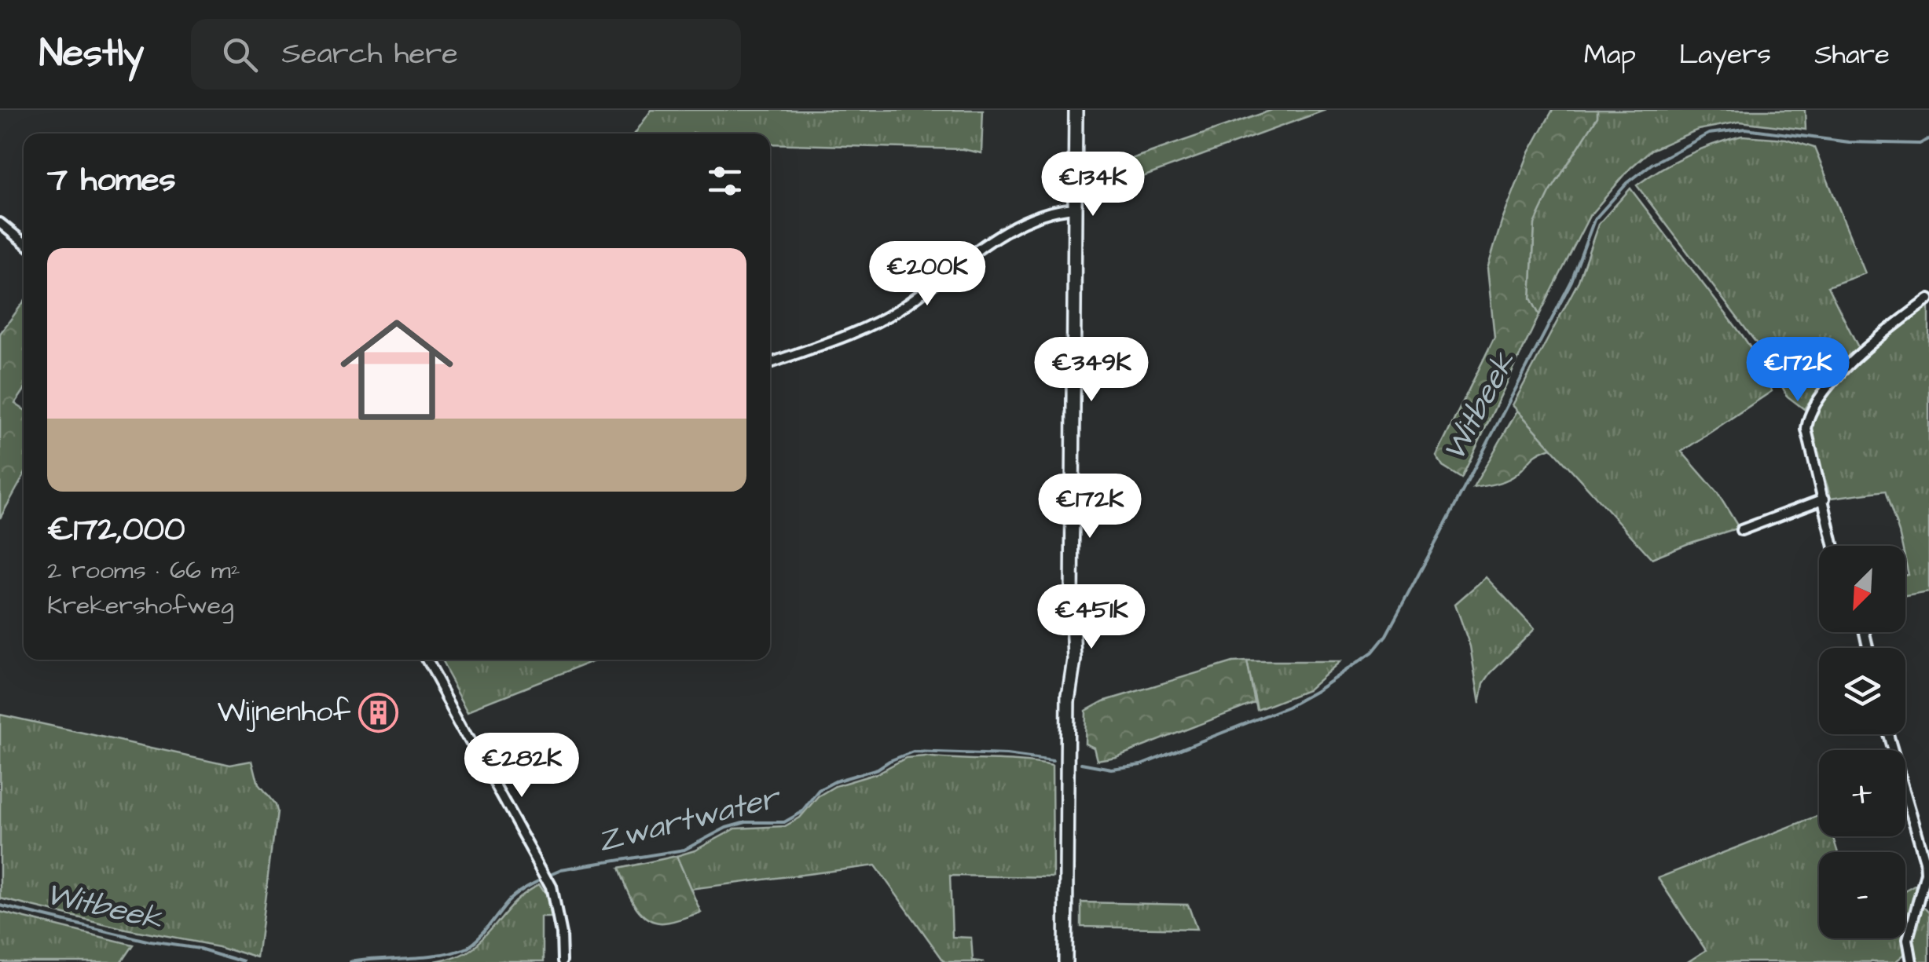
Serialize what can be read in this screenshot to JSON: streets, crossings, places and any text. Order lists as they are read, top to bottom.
{
  "water": ["Witbeek", "Zwartwater"],
  "places": {
    "building": ["Wijnenhof"]
  },
  "north": "bottom left",
  "page": {
    "header": "Nestly",
    "search": "Search here",
    "nav": ["Map", "Layers", "Share"],
    "heading": "7 homes",
    "price": [
      "€134K",
      "€200K",
      "€349K",
      "€172K",
      "€172K",
      "€451K",
      "€282K"
    ],
    "list": [
      {
        "name": "€172,000",
        "note": "2 rooms · 66 m² · Krekershofweg"
      }
    ],
    "map_buttons": ["+", "−"]
  }
}
